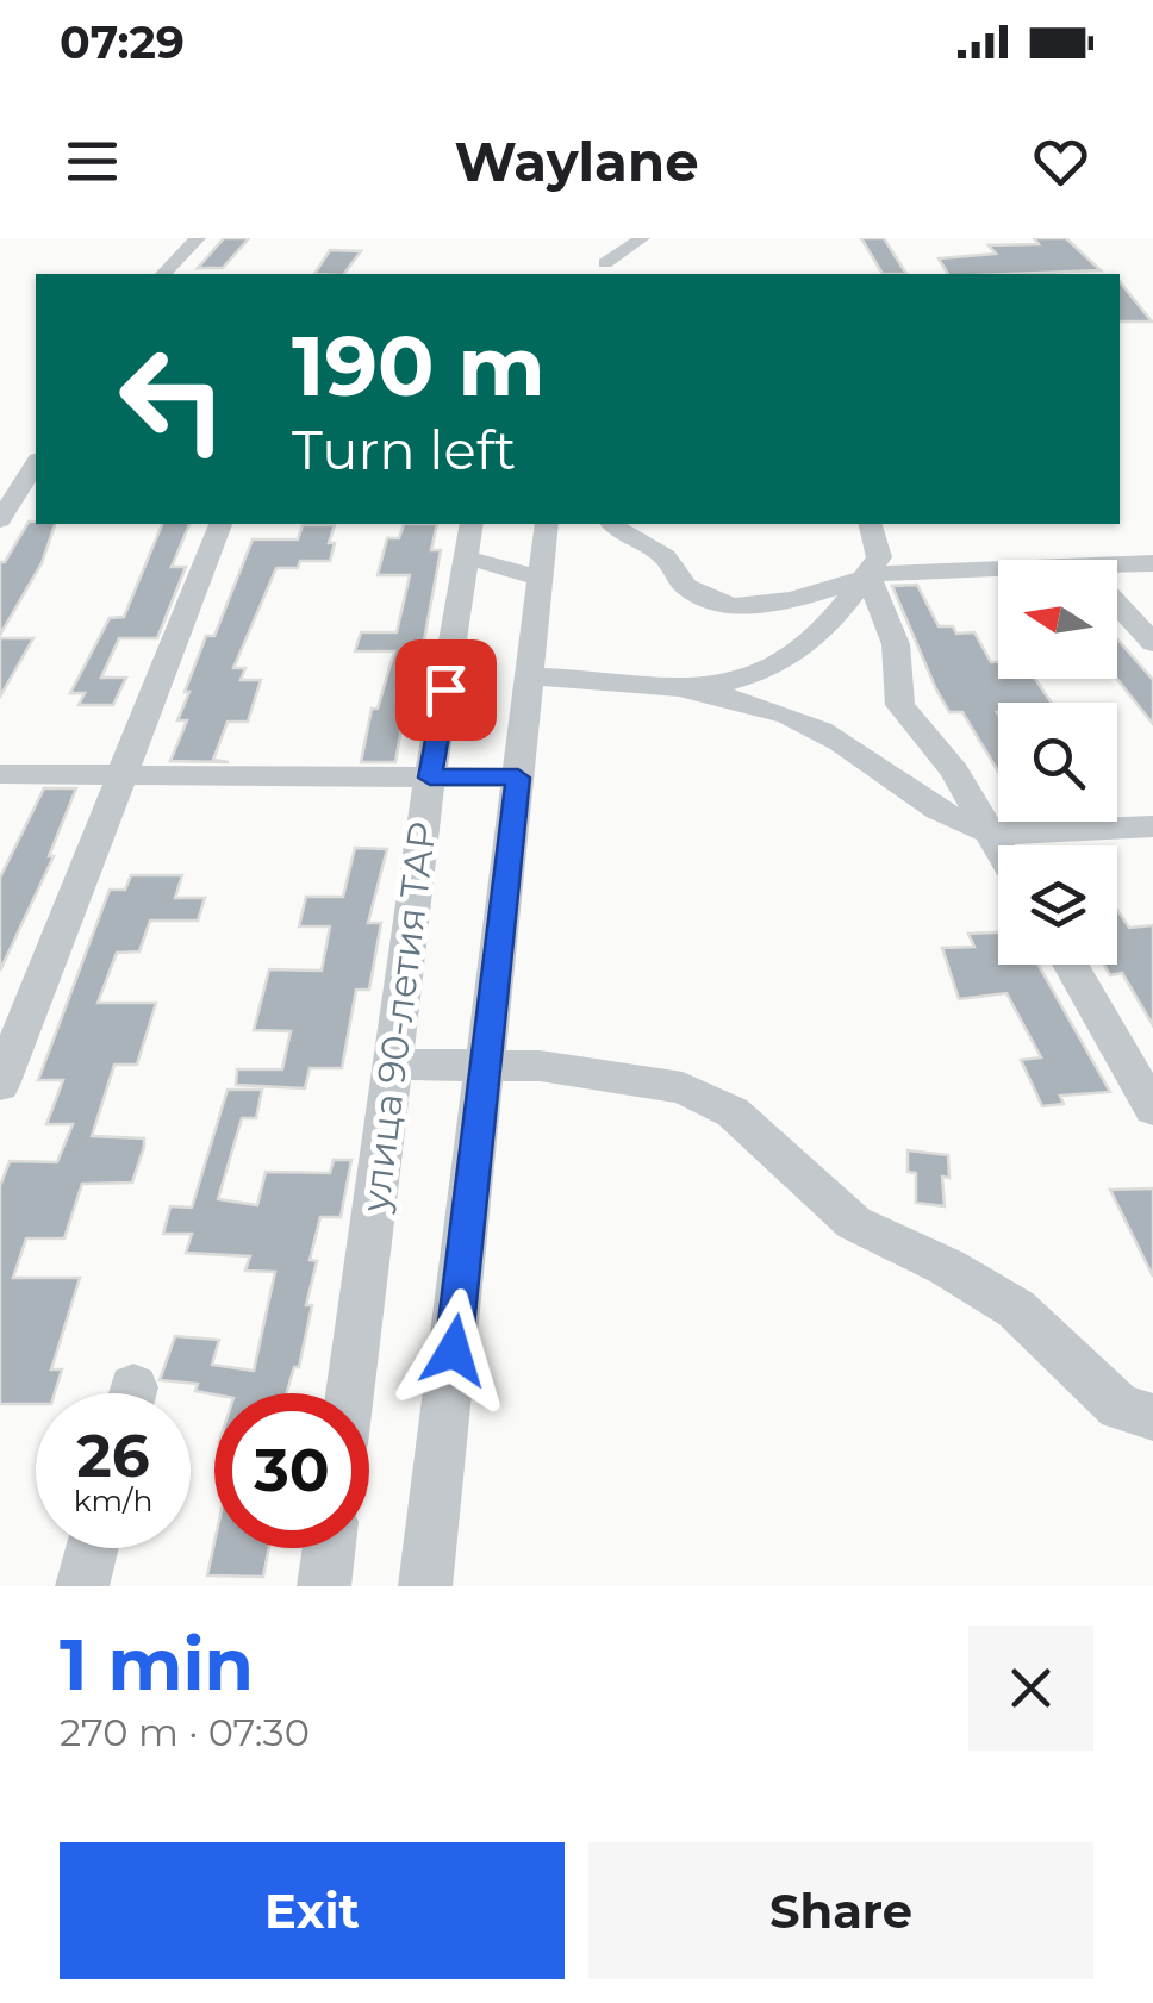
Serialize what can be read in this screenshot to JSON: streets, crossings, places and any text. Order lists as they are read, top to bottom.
{
  "streets": {
    "street": ["улица 90-летия ТАР"]
  },
  "north": "left",
  "page": {
    "status": "07:29",
    "header": "Waylane",
    "turn": ["190 m", "Turn left"],
    "speed": "26 km/h",
    "limit": "30",
    "heading": ["1 min", "270 m · 07:30"],
    "buttons": ["Exit", "Share"]
  }
}
